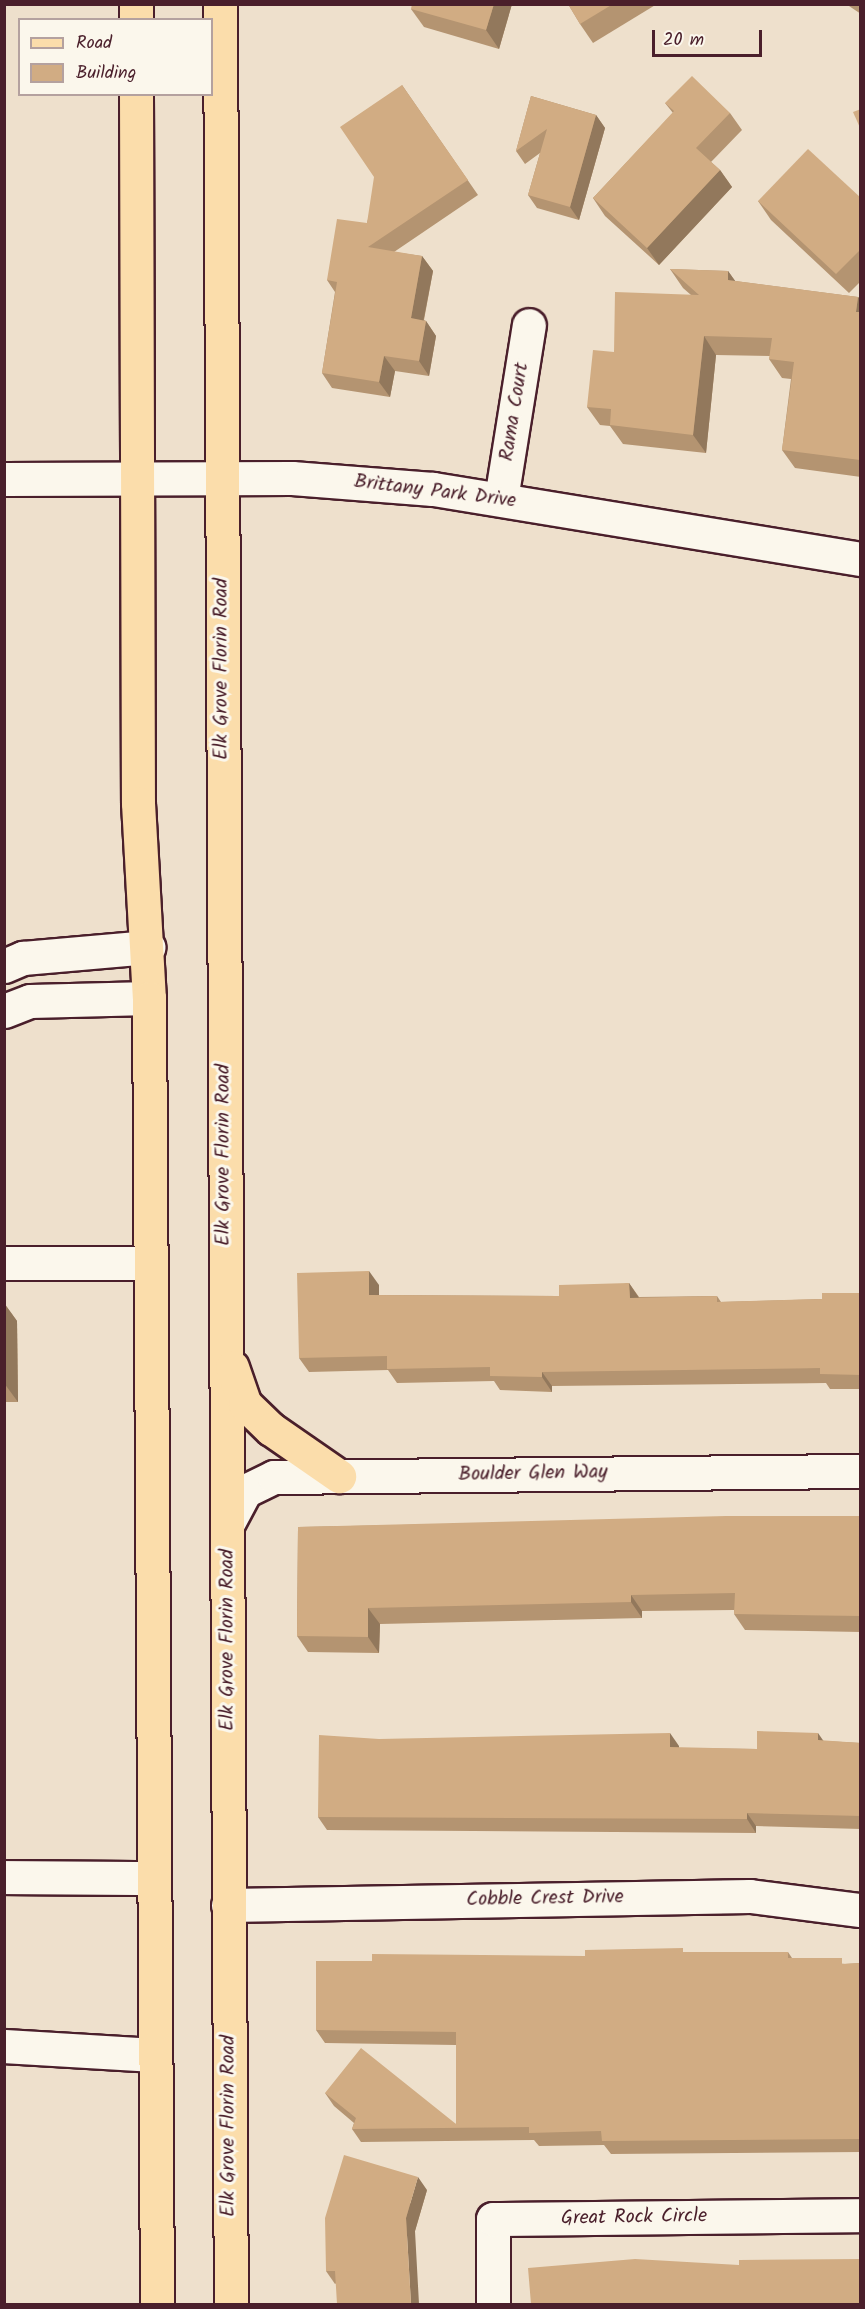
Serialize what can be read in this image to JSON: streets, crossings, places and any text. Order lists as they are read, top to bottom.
{
  "streets": {
    "main road": ["Elk Grove Florin Road"],
    "street": [
      "Rama Court",
      "Brittany Park Drive",
      "Boulder Glen Way",
      "Cobble Crest Drive",
      "Great Rock Circle"
    ]
  },
  "crossings": [
    ["Rama Court", "Brittany Park Drive"],
    ["Brittany Park Drive", "Elk Grove Florin Road"],
    ["Elk Grove Florin Road", "Boulder Glen Way"],
    ["Elk Grove Florin Road", "Cobble Crest Drive"]
  ],
  "legend": ["Road", "Building"],
  "scale_bar": "20 m"
}
